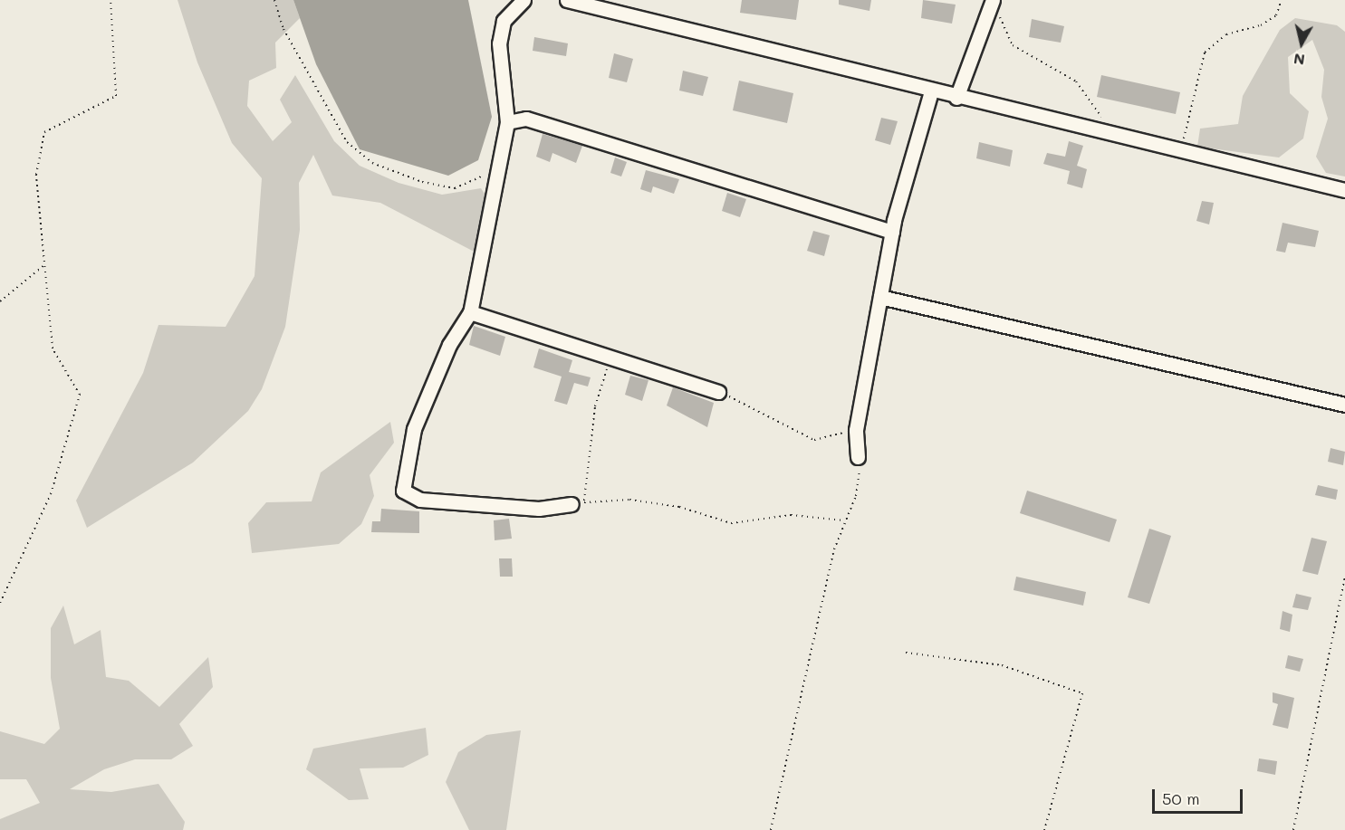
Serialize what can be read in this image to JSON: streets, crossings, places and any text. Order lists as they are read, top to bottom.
{
  "scale_bar": "50 m",
  "north": "bottom"
}
